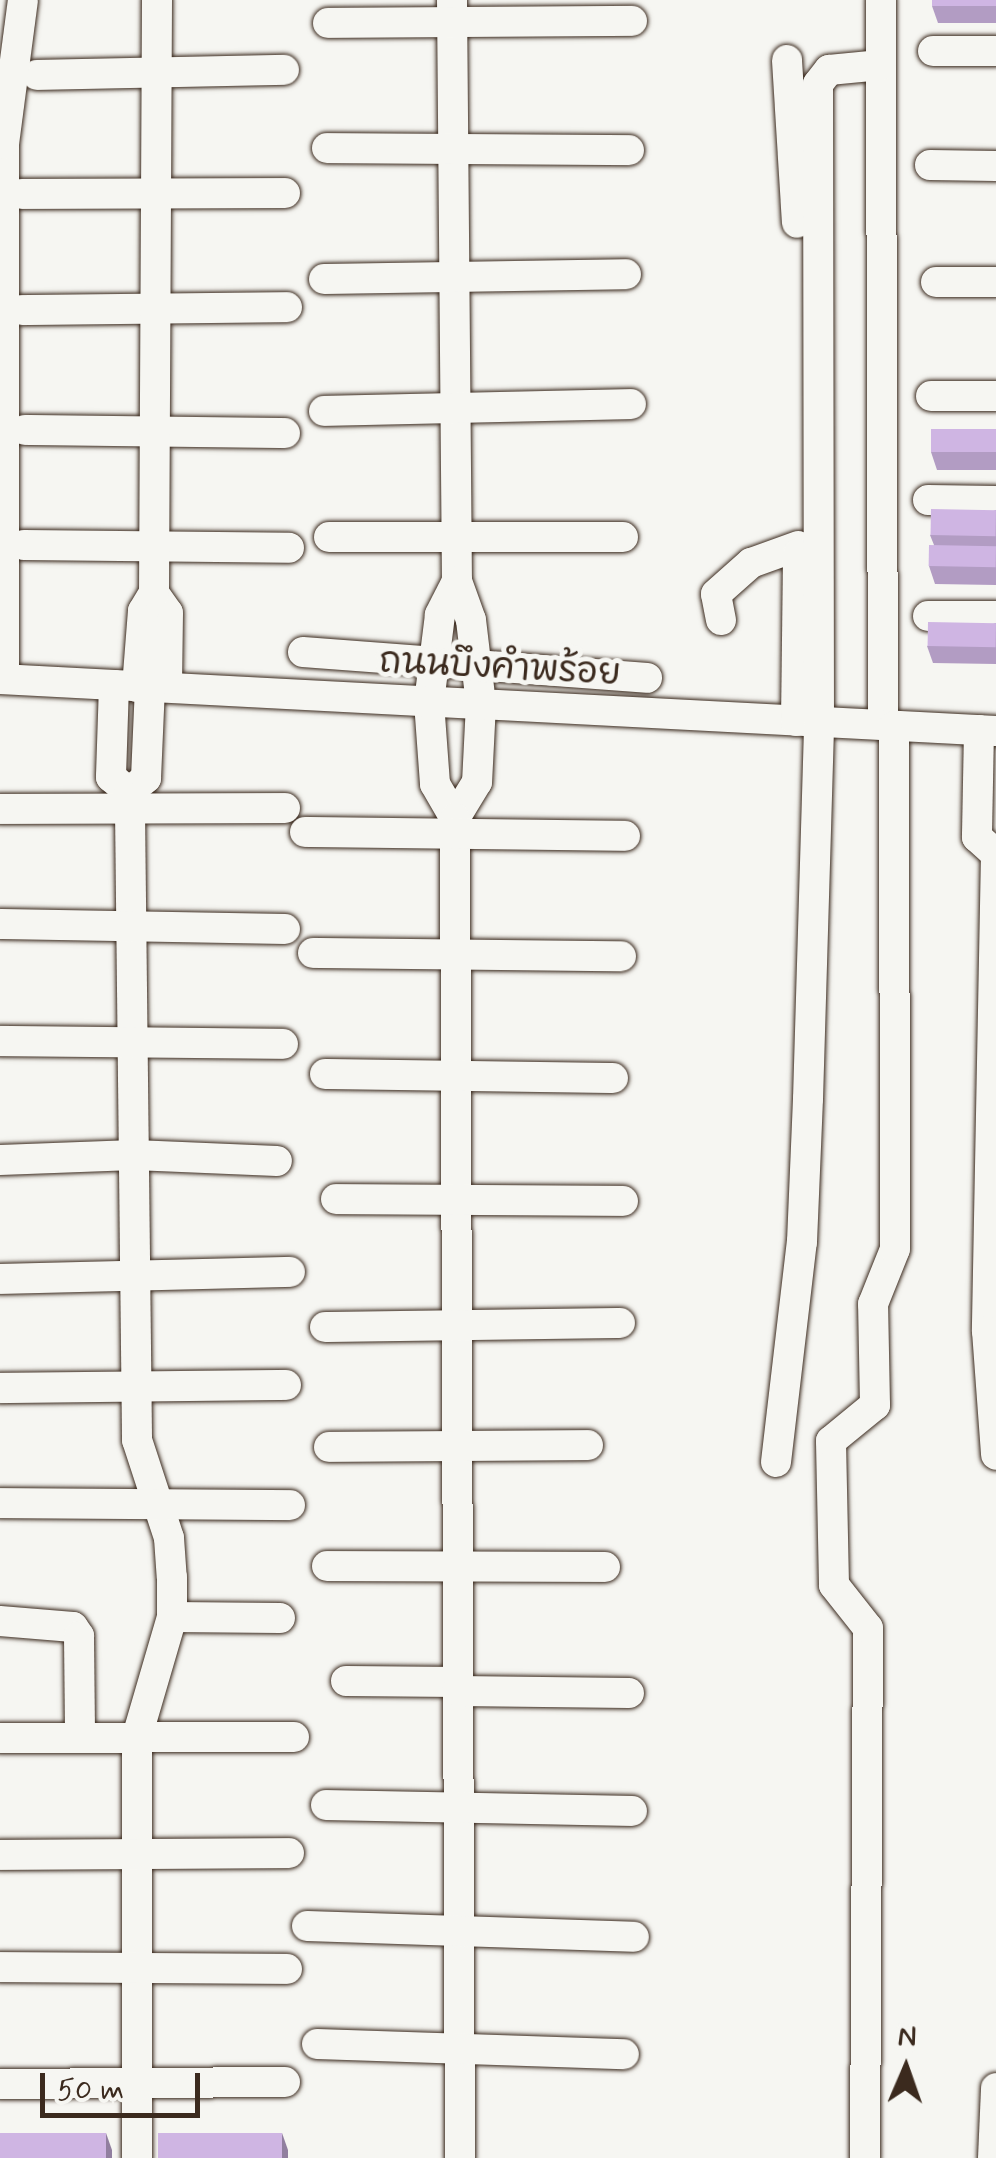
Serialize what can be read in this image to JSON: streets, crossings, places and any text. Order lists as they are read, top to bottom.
{
  "streets": {
    "street": ["ถนนบึงคำพร้อย"]
  },
  "scale_bar": "50 m",
  "north": "top"
}
